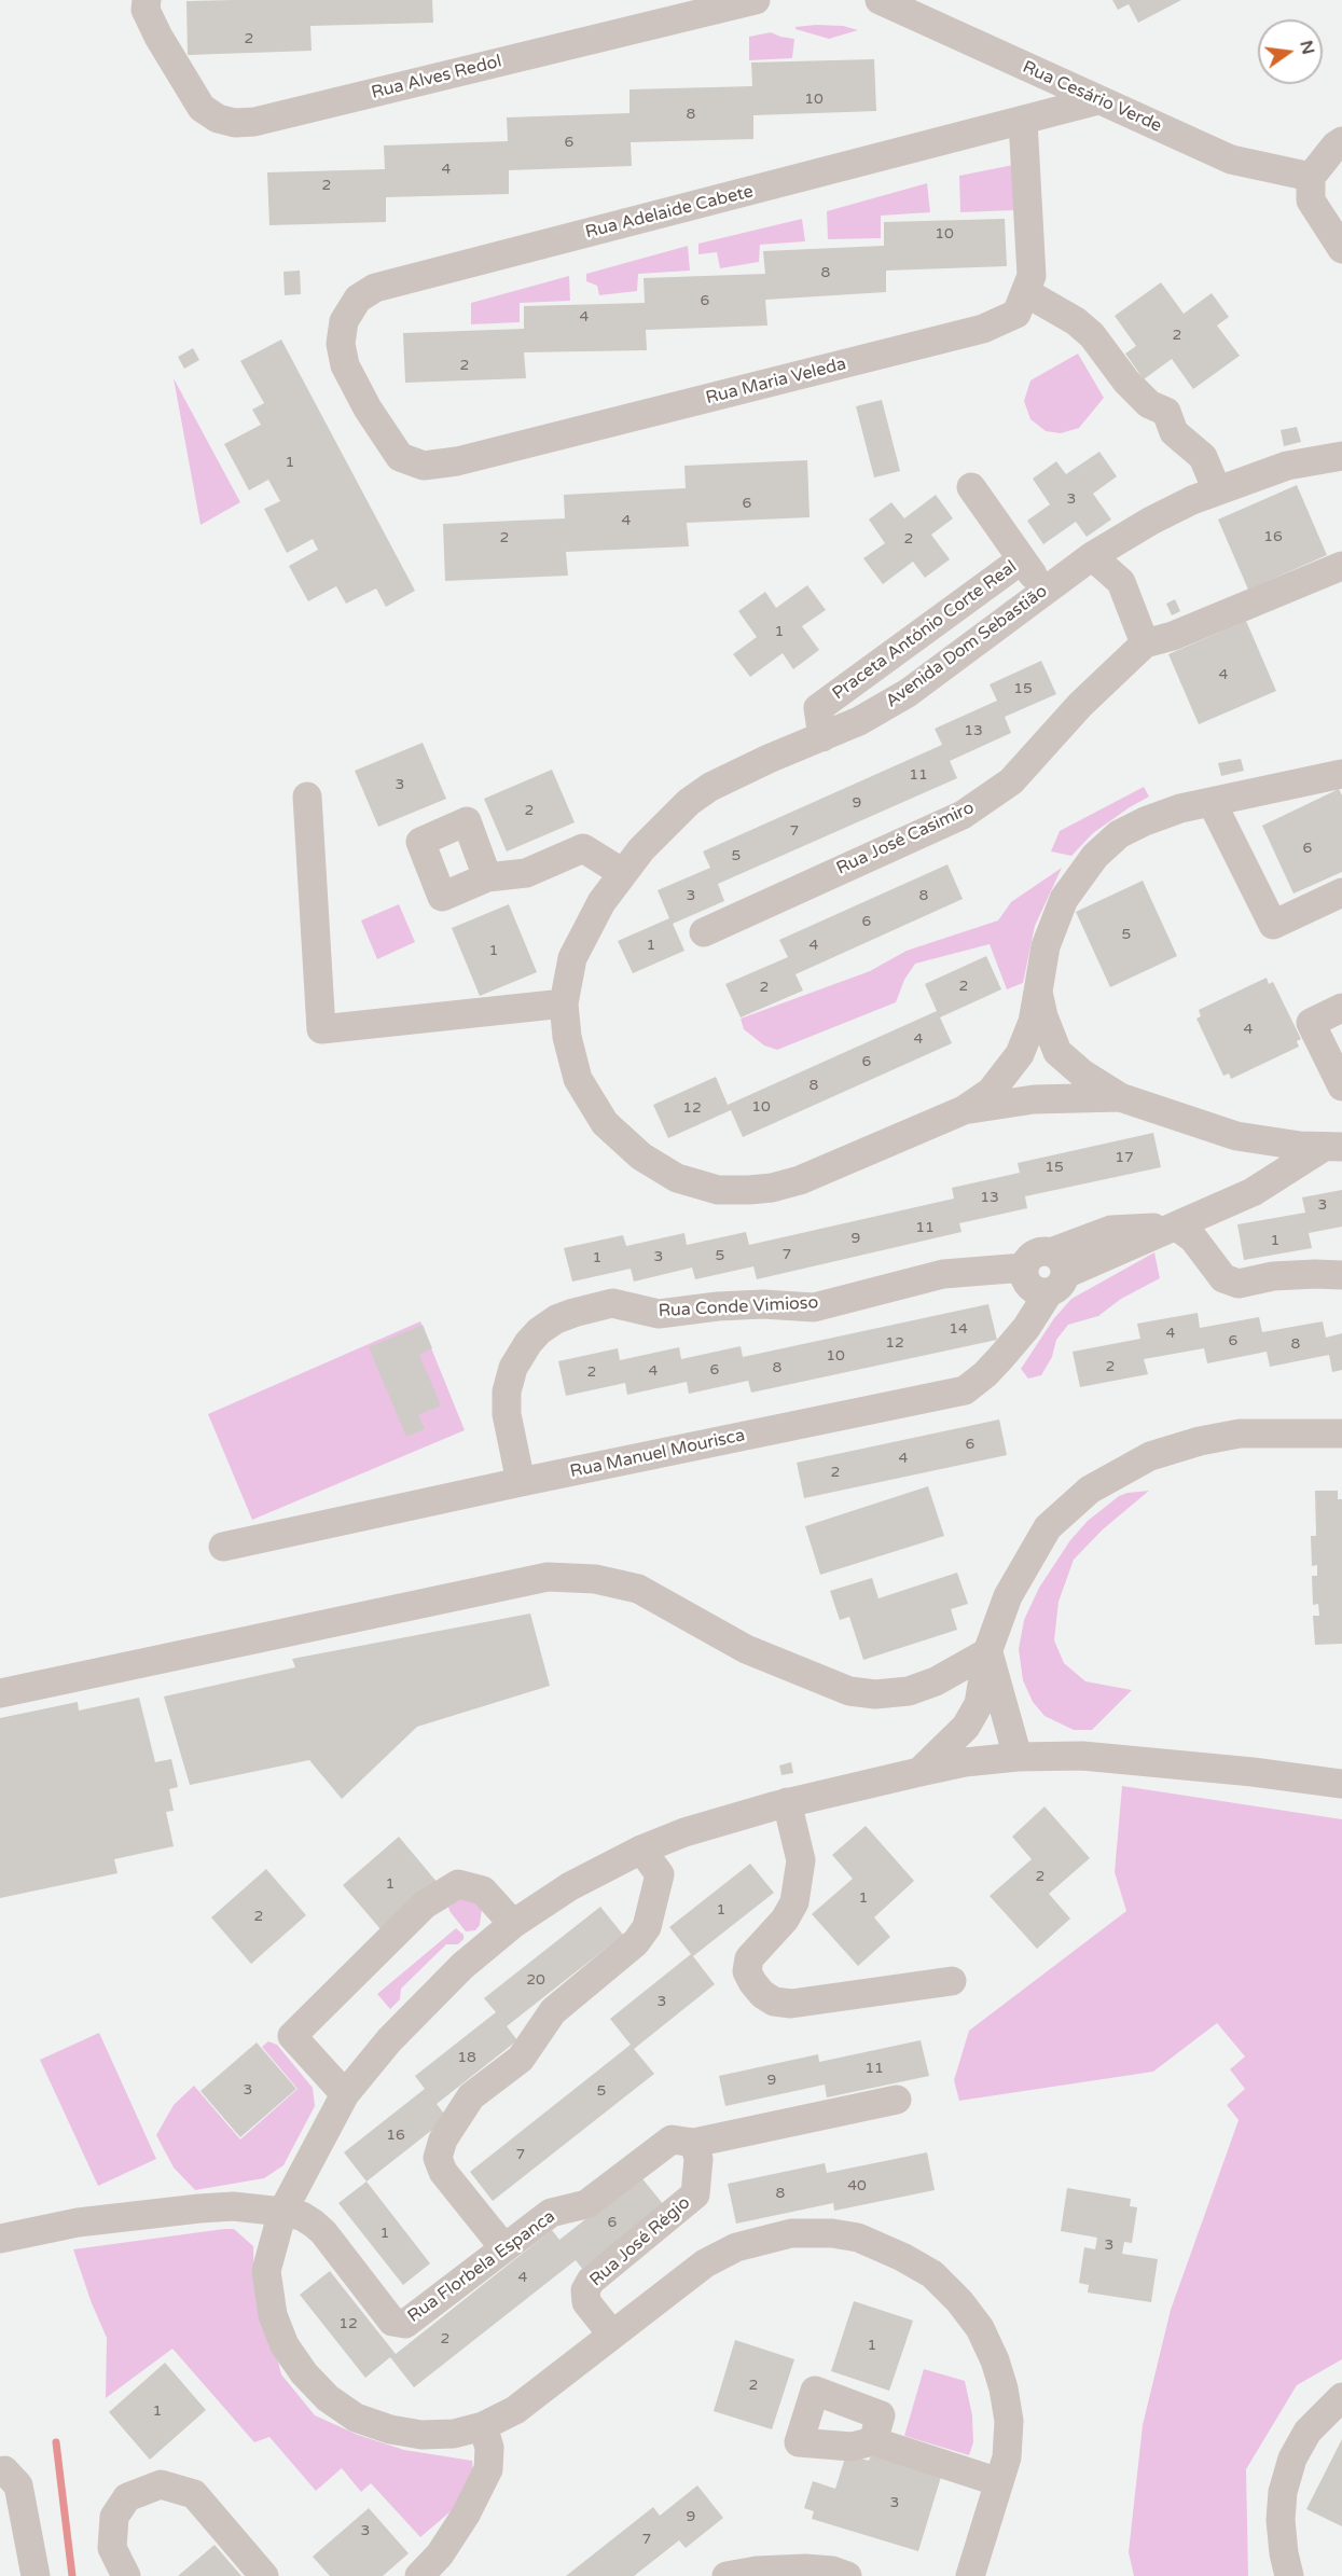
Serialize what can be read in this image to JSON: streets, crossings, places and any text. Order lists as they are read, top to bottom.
{
  "streets": {
    "street": [
      "Rua Alves Redol",
      "Rua Cesário Verde",
      "Rua Adelaide Cabete",
      "Rua Maria Veleda",
      "Praceta António Corte Real",
      "Avenida Dom Sebastião",
      "Rua José Casimiro",
      "Rua Conde Vimioso",
      "Rua Manuel Mourisca",
      "Rua José Régio",
      "Rua Florbela Espanca"
    ]
  },
  "crossings": [
    ["Rua Cesário Verde", "Rua Adelaide Cabete"],
    ["Rua Adelaide Cabete", "Rua Maria Veleda"],
    ["Praceta António Corte Real", "Avenida Dom Sebastião"],
    ["Rua Conde Vimioso", "Rua Manuel Mourisca"],
    ["Rua José Régio", "Rua Florbela Espanca"]
  ],
  "house_numbers": [
    "2",
    "10",
    "8",
    "6",
    "4",
    "2",
    "10",
    "8",
    "6",
    "4",
    "2",
    "2",
    "1",
    "3",
    "6",
    "4",
    "16",
    "2",
    "2",
    "1",
    "4",
    "15",
    "13",
    "11",
    "3",
    "9",
    "2",
    "7",
    "6",
    "5",
    "3",
    "8",
    "6",
    "5",
    "1",
    "4",
    "1",
    "2",
    "2",
    "4",
    "4",
    "6",
    "8",
    "10",
    "12",
    "17",
    "15",
    "13",
    "3",
    "11",
    "9",
    "1",
    "7",
    "5",
    "3",
    "1",
    "14",
    "4",
    "6",
    "12",
    "8",
    "10",
    "2",
    "8",
    "6",
    "4",
    "2",
    "6",
    "4",
    "2",
    "2",
    "1",
    "1",
    "1",
    "2",
    "20",
    "3",
    "18",
    "11",
    "9",
    "3",
    "5",
    "16",
    "7",
    "40",
    "8",
    "6",
    "1",
    "3",
    "4",
    "12",
    "2",
    "1",
    "2",
    "1",
    "3",
    "9",
    "3",
    "7"
  ],
  "north": "right"
}
